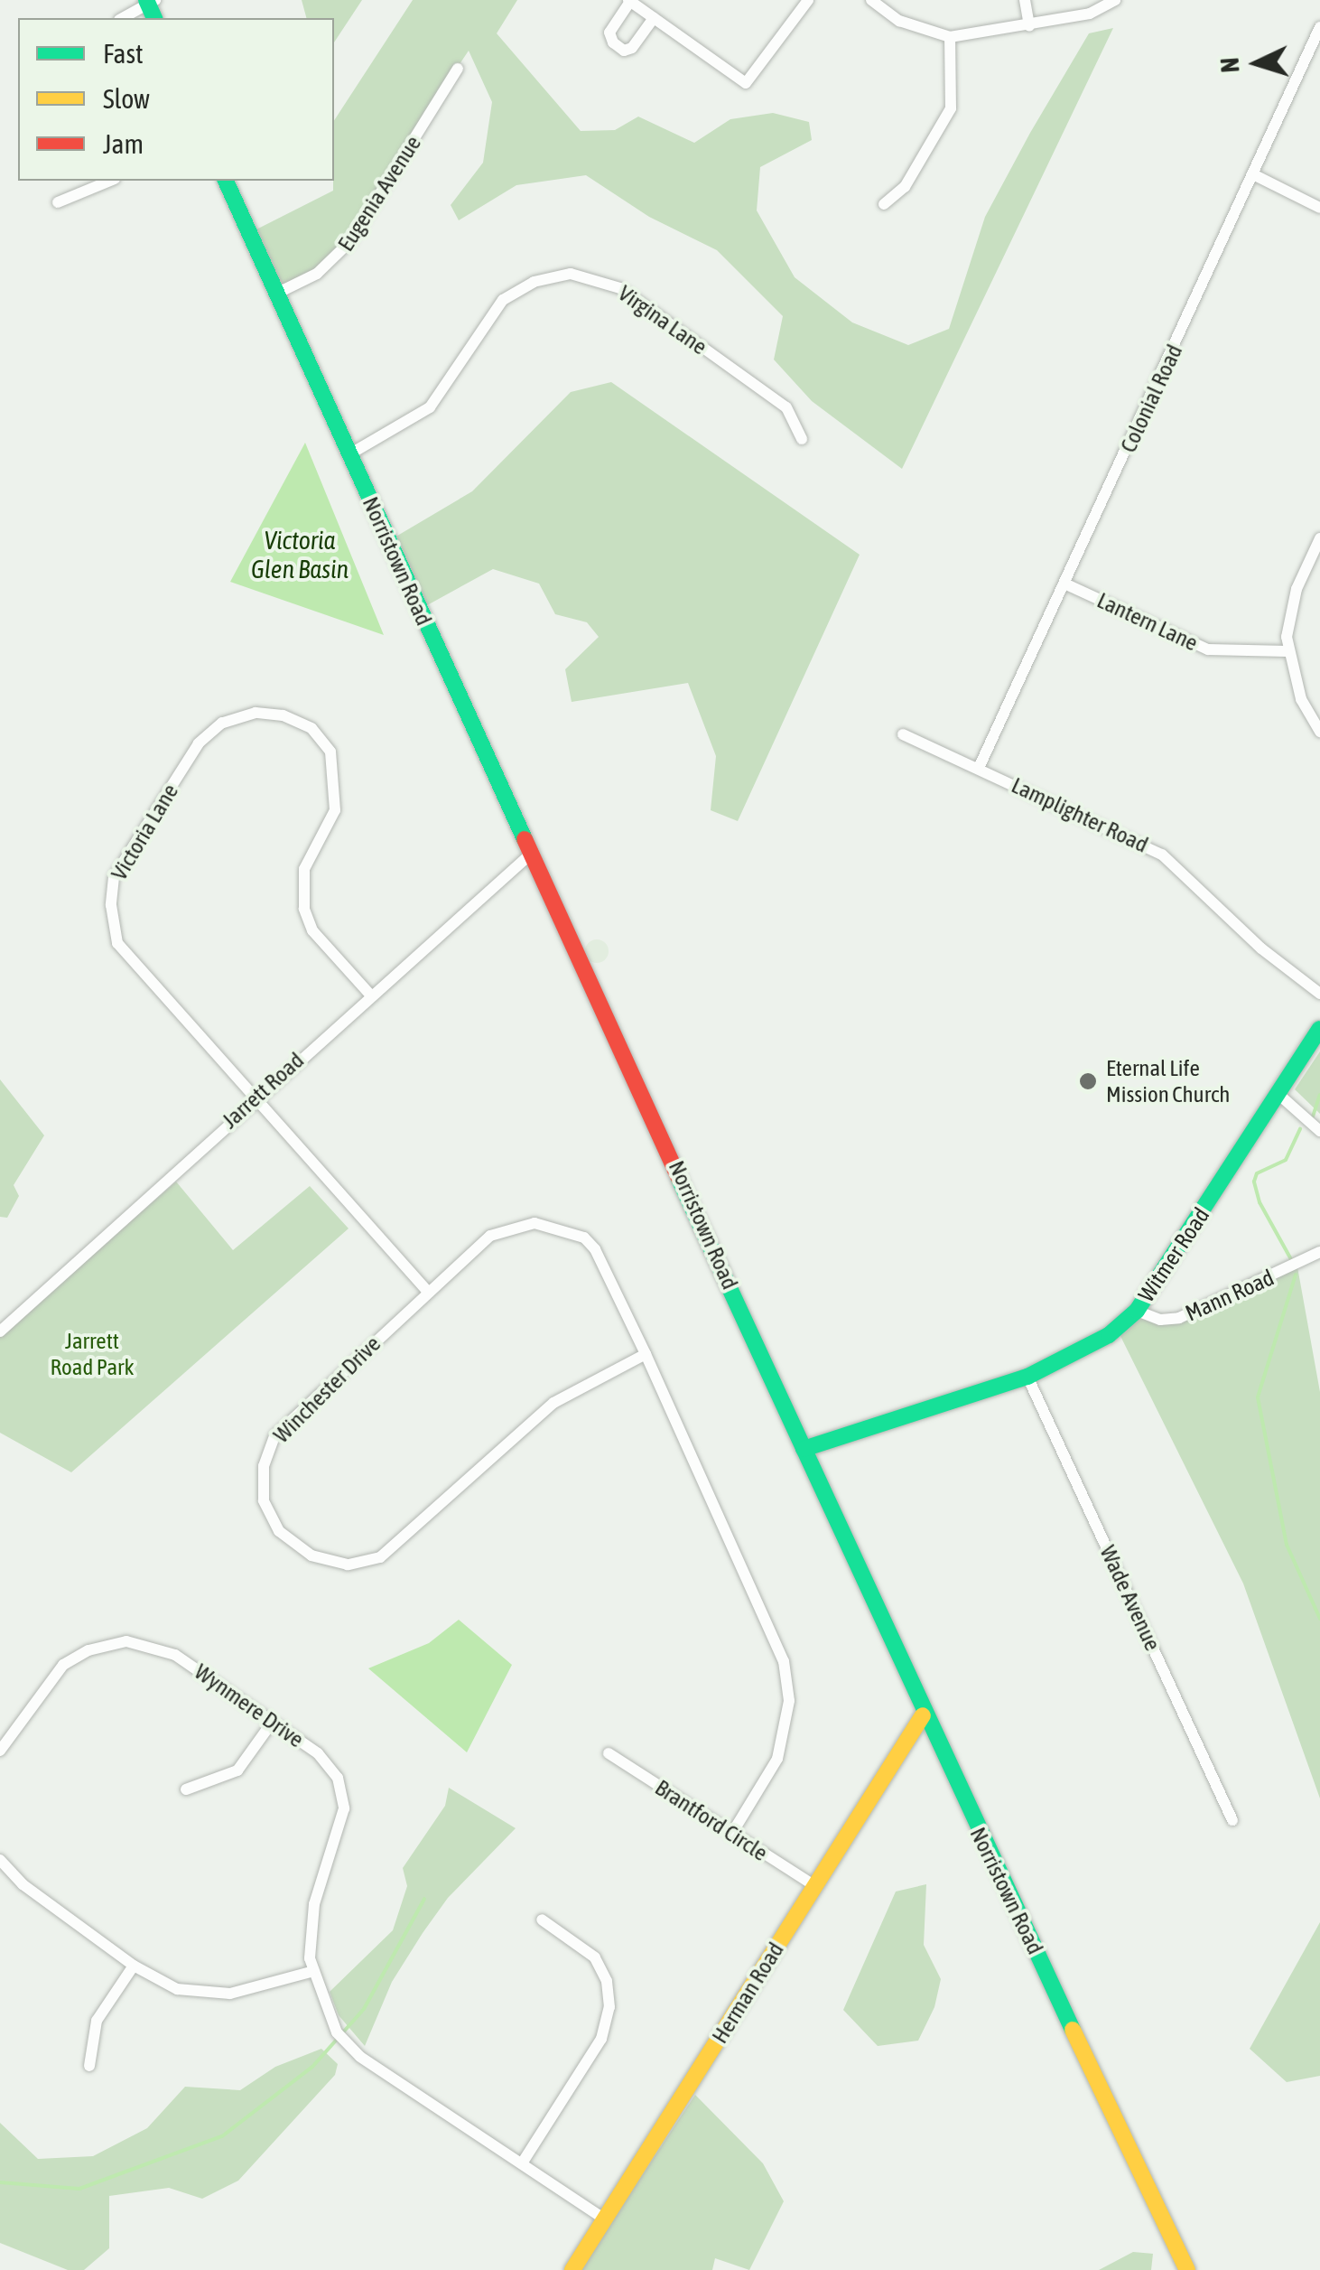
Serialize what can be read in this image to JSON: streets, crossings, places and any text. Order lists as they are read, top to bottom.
{
  "streets": {
    "main road": ["Norristown Road", "Witmer Road", "Herman Road"],
    "street": [
      "Eugenia Avenue",
      "Virgina Lane",
      "Colonial Road",
      "Lantern Lane",
      "Lamplighter Road",
      "Victoria Lane",
      "Jarrett Road",
      "Mann Road",
      "Winchester Drive",
      "Wade Avenue",
      "Wynmere Drive",
      "Brantford Circle"
    ]
  },
  "crossings": [
    ["Eugenia Avenue", "Norristown Road"],
    ["Virgina Lane", "Norristown Road"],
    ["Colonial Road", "Lantern Lane"],
    ["Colonial Road", "Lamplighter Road"],
    ["Norristown Road", "Jarrett Road"],
    ["Norristown Road", "Witmer Road"],
    ["Norristown Road", "Herman Road"],
    ["Victoria Lane", "Jarrett Road"],
    ["Victoria Lane", "Winchester Drive"],
    ["Witmer Road", "Mann Road"],
    ["Witmer Road", "Wade Avenue"],
    ["Winchester Drive", "Brantford Circle"],
    ["Wynmere Drive", "Herman Road"],
    ["Brantford Circle", "Herman Road"]
  ],
  "water": ["Victoria Glen Basin"],
  "parks": ["Jarrett Road Park"],
  "places": ["Eternal Life Mission Church"],
  "legend": ["Fast", "Slow", "Jam"],
  "north": "left"
}
